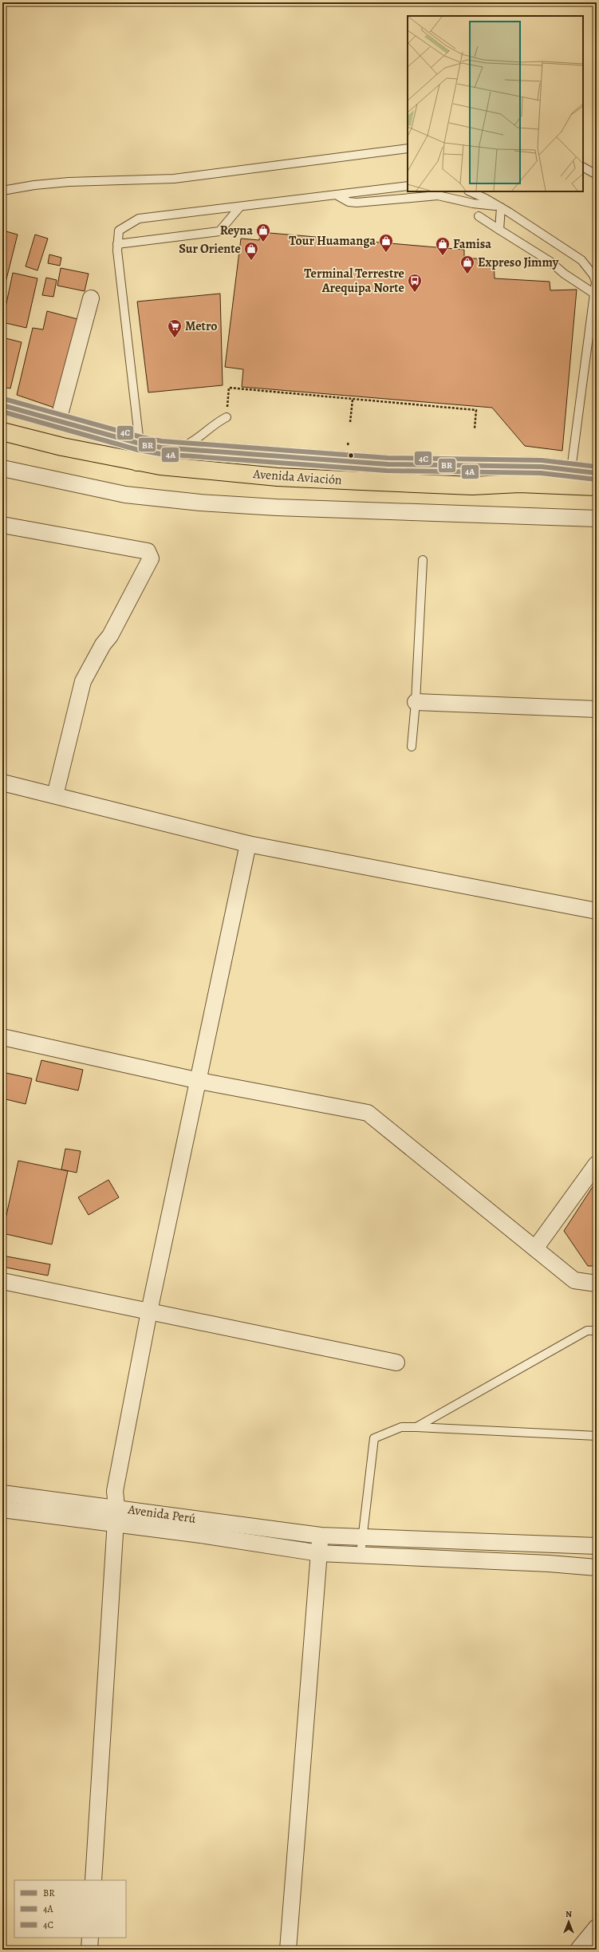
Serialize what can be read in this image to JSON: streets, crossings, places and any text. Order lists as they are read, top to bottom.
{
  "streets": {
    "highway": ["Avenida Aviación"],
    "street": ["Avenida Perú"]
  },
  "places": {
    "shop": [
      "Reyna",
      "Tour Huamanga",
      "Famisa",
      "Sur Oriente",
      "Expreso Jimmy"
    ],
    "bus stop": ["Terminal Terrestre Arequipa Norte"],
    "supermarket": ["Metro"]
  },
  "lines": ["transit line 4C", "transit line BR", "transit line 4A"],
  "legend": ["BR", "4A", "4C"],
  "north": "top"
}
